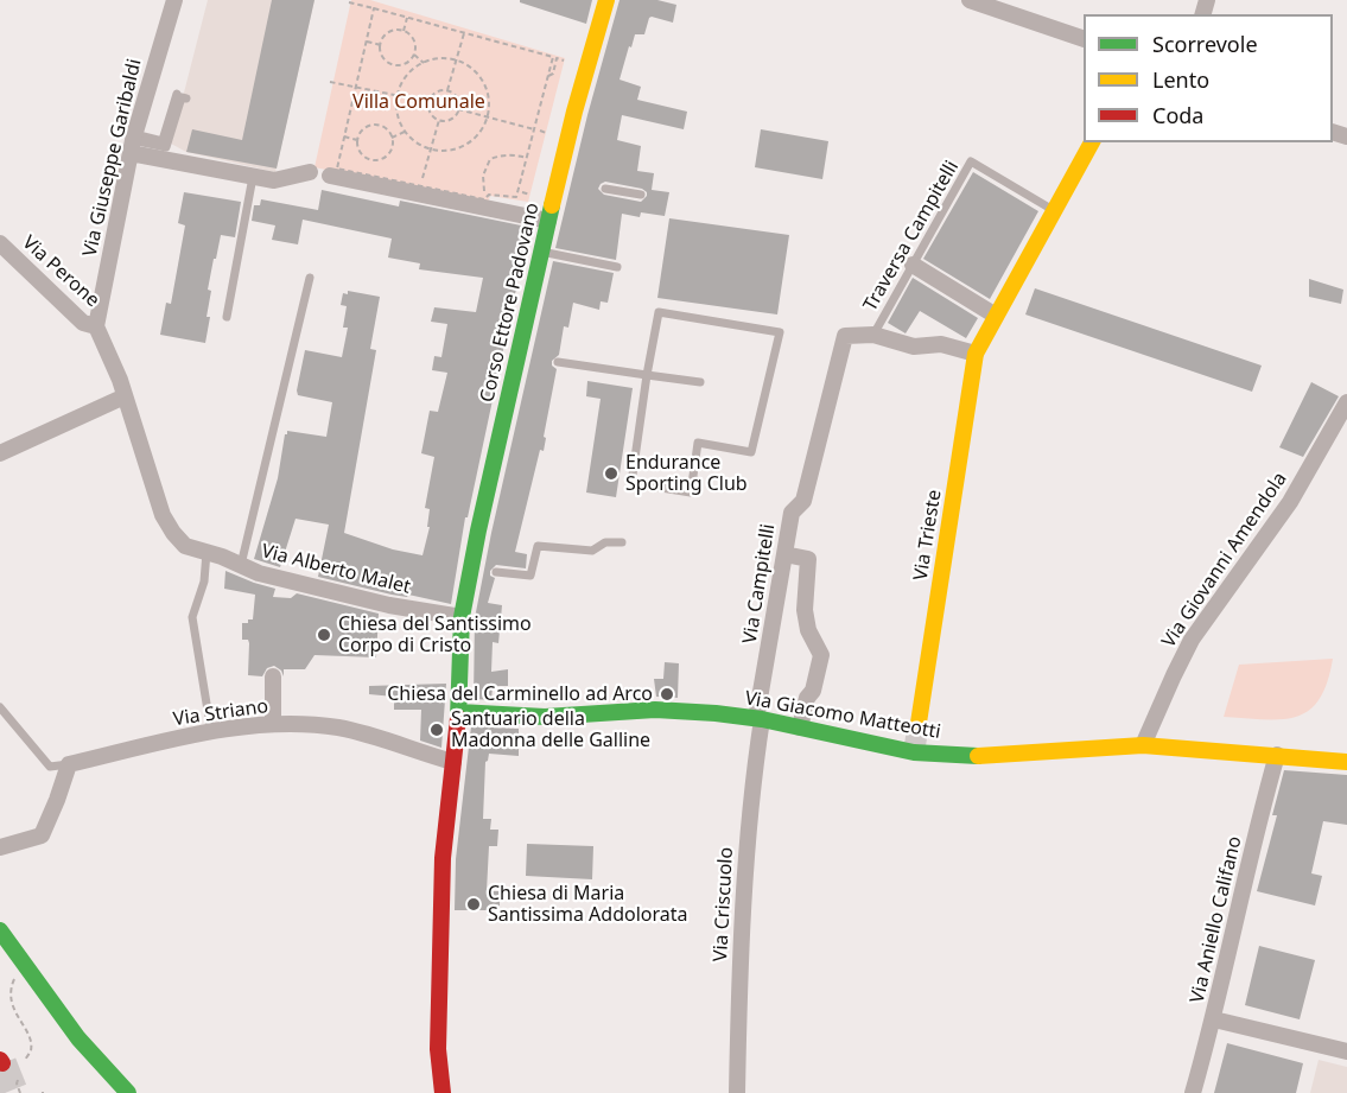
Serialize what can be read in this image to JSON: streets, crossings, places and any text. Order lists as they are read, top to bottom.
{
  "streets": {
    "street": [
      "Via Giuseppe Garibaldi",
      "Via Perone",
      "Corso Ettore Padovano",
      "Via Trieste",
      "Via Giovanni Amendola",
      "Via Alberto Malet",
      "Via Campitelli",
      "Via Striano",
      "Via Giacomo Matteotti",
      "Via Criscuolo",
      "Via Aniello Califano"
    ],
    "lane": ["Traversa Campitelli"]
  },
  "crossings": [
    ["Via Giuseppe Garibaldi", "Via Perone"],
    ["Via Giuseppe Garibaldi", "Via Alberto Malet"],
    ["Traversa Campitelli", "Via Trieste"],
    ["Traversa Campitelli", "Via Campitelli"],
    ["Via Perone", "Via Alberto Malet"],
    ["Corso Ettore Padovano", "Via Alberto Malet"],
    ["Corso Ettore Padovano", "Via Striano"],
    ["Corso Ettore Padovano", "Via Giacomo Matteotti"],
    ["Via Giovanni Amendola", "Via Giacomo Matteotti"],
    ["Via Campitelli", "Via Giacomo Matteotti"],
    ["Via Campitelli", "Via Criscuolo"],
    ["Via Giacomo Matteotti", "Via Criscuolo"],
    ["Via Giacomo Matteotti", "Via Aniello Califano"]
  ],
  "parks": ["Villa Comunale"],
  "places": [
    "Endurance Sporting Club",
    "Chiesa del Santissimo Corpo di Cristo",
    "Chiesa del Carminello ad Arco",
    "Santuario della Madonna delle Galline",
    "Chiesa di Maria Santissima Addolorata"
  ],
  "legend": ["Scorrevole", "Lento", "Coda"]
}
